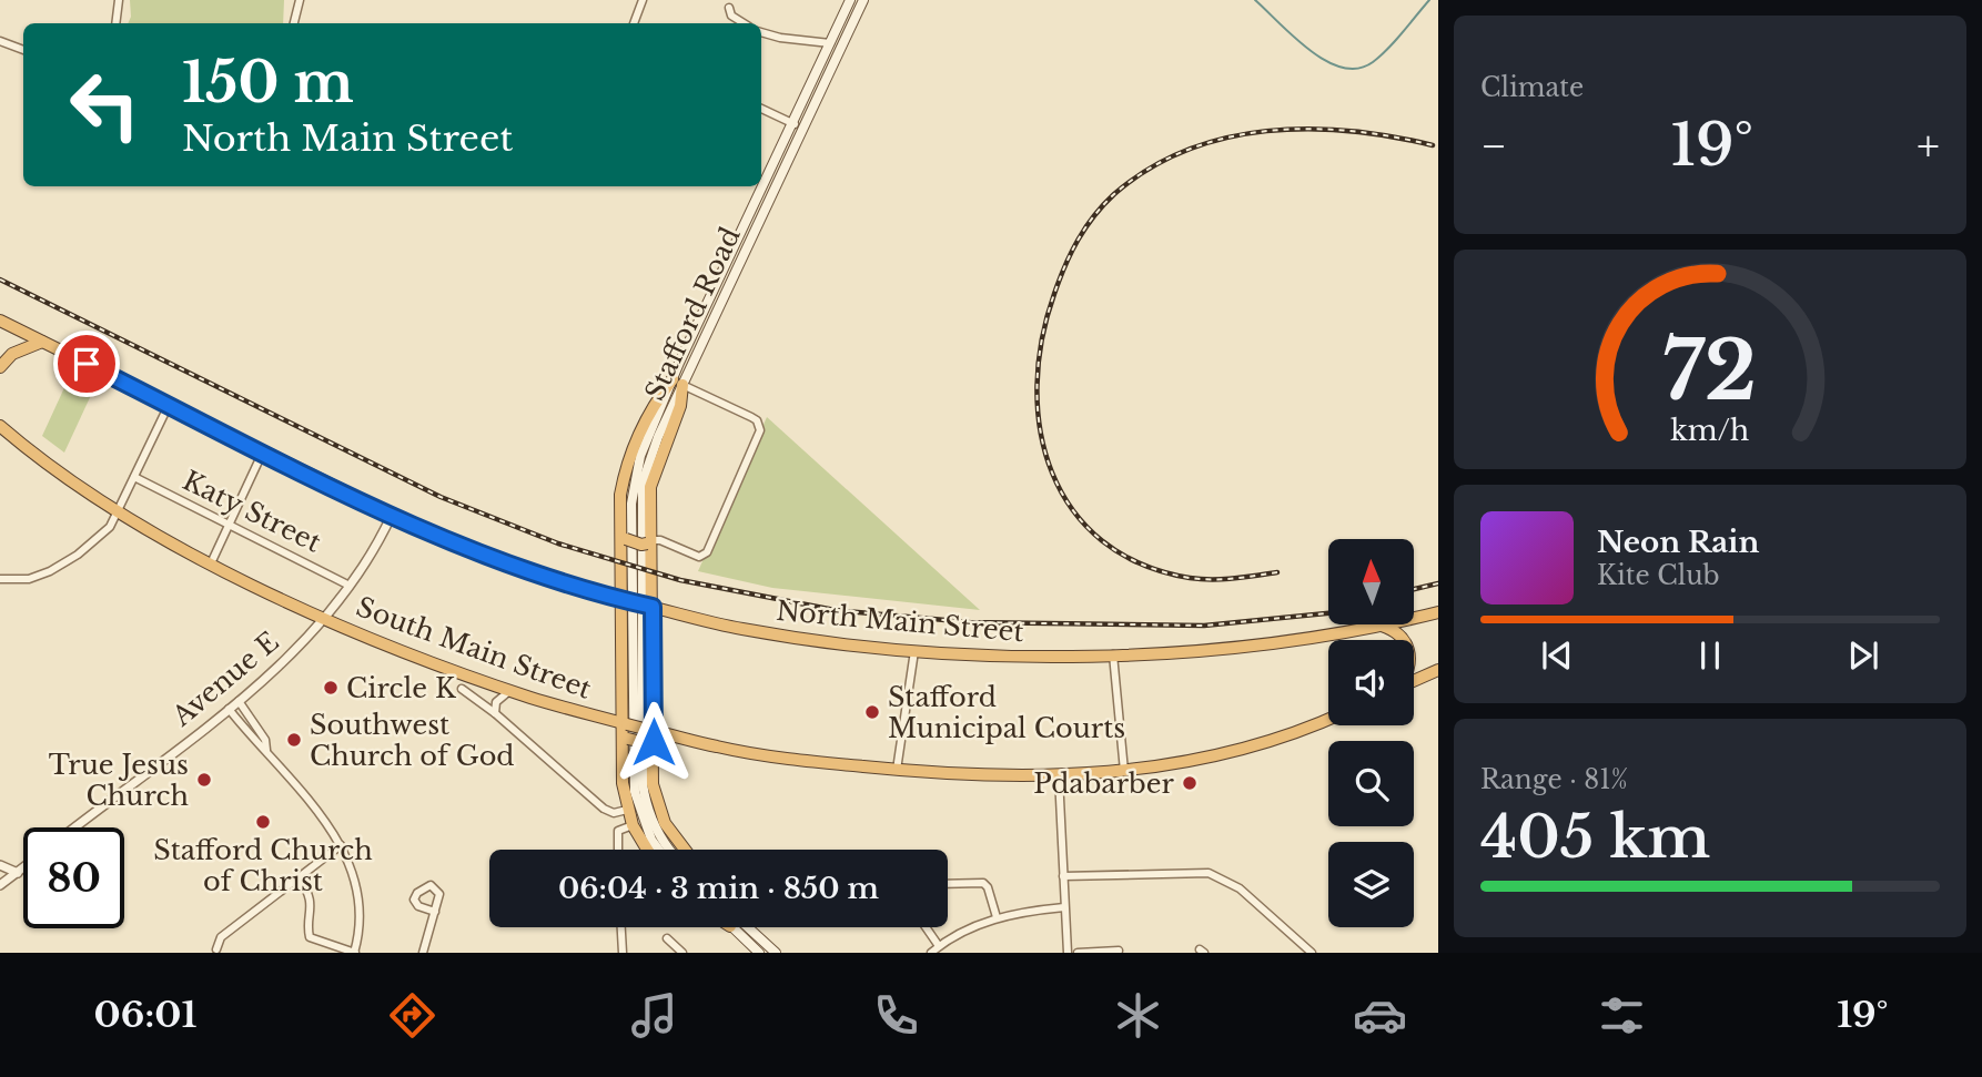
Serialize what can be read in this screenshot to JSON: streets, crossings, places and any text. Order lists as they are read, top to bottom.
{
  "streets": {
    "highway": ["North Main Street", "South Main Street"],
    "main road": ["Stafford Road"],
    "street": ["Katy Street", "Avenue E"]
  },
  "crossings": [
    ["Katy Street", "Avenue E"],
    ["North Main Street", "Avenue E"],
    ["South Main Street", "Avenue E"]
  ],
  "places": [
    "Circle K",
    "Stafford Municipal Courts",
    "Southwest Church of God",
    "True Jesus Church",
    "Pdabarber",
    "Stafford Church of Christ"
  ],
  "north": "top",
  "page": {
    "tile": [
      "Climate",
      ["Range · 81%", "405 km"]
    ],
    "turn": ["150 m", "North Main Street"],
    "heat": ["−", "19°", "+"],
    "song": ["Neon Rain", "Kite Club"],
    "limit": "80",
    "trip": "06:04 · 3 min · 850 m",
    "tabs": ["06:01", "19°"],
    "gauge": ["72", "km/h"]
  }
}
